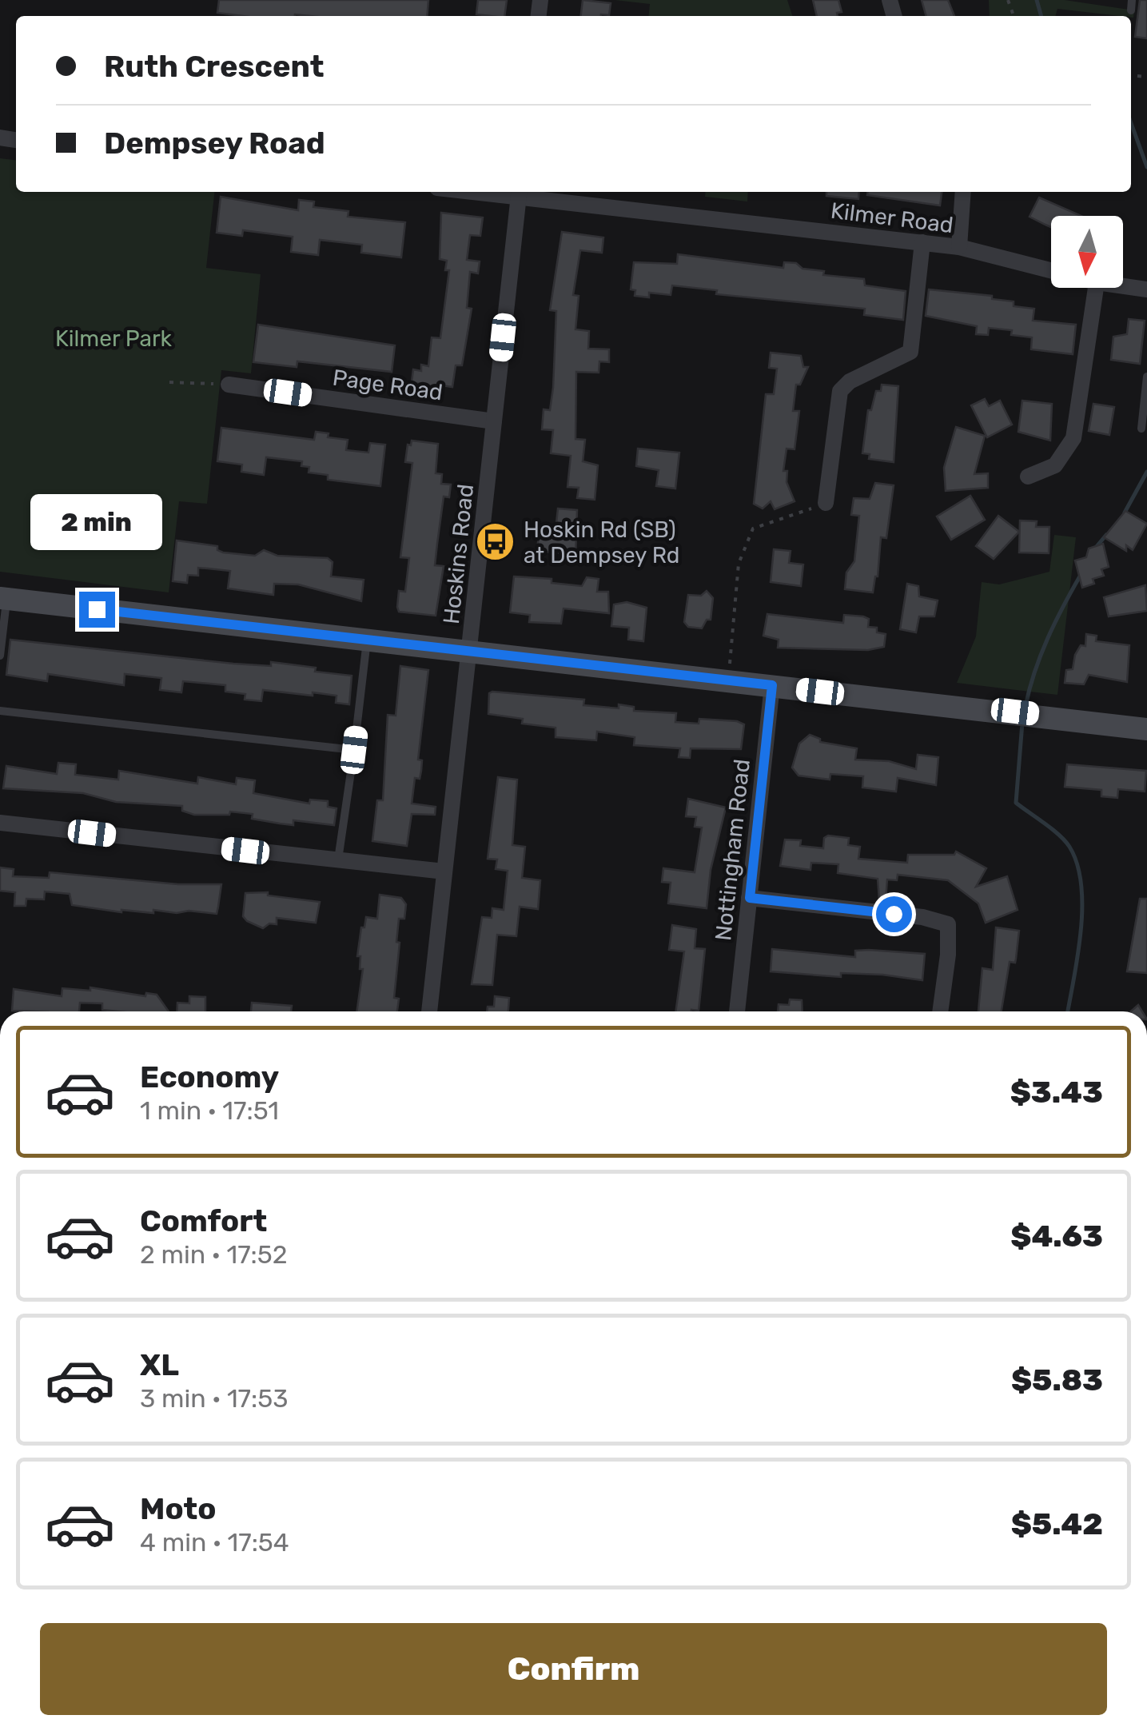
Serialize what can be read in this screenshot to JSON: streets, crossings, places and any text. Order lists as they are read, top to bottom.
{
  "streets": {
    "street": [
      "Kilmer Road",
      "Page Road",
      "Hoskins Road",
      "Nottingham Road"
    ]
  },
  "crossings": [
    ["Kilmer Road", "Hoskins Road"],
    ["Page Road", "Hoskins Road"]
  ],
  "parks": ["Kilmer Park"],
  "places": {
    "bus stop": ["Hoskin Rd (SB) at Dempsey Rd"]
  },
  "north": "bottom",
  "page": {
    "banner": ["Ruth Crescent", "Dempsey Road"],
    "bubble": "2 min",
    "list": [
      {
        "name": "Economy",
        "note": "1 min · 17:51",
        "value": "$3.43"
      },
      {
        "name": "Comfort",
        "note": "2 min · 17:52",
        "value": "$4.63"
      },
      {
        "name": "XL",
        "note": "3 min · 17:53",
        "value": "$5.83"
      },
      {
        "name": "Moto",
        "note": "4 min · 17:54",
        "value": "$5.42"
      }
    ],
    "buttons": "Confirm"
  }
}
